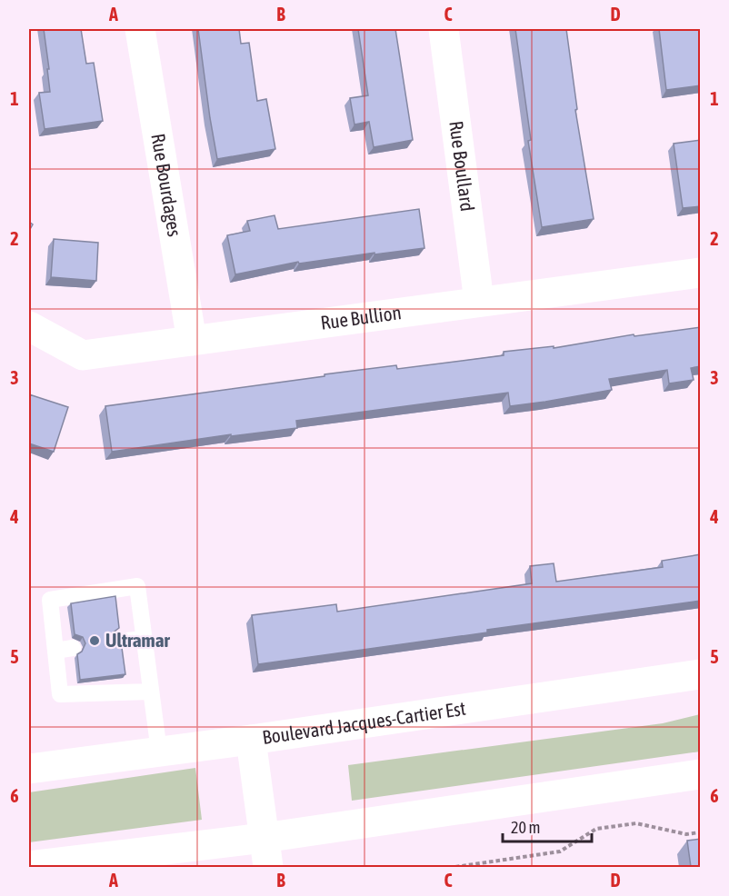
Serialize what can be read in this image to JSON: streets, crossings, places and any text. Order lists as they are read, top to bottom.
{
  "streets": {
    "street": [
      "Rue Boullard",
      "Rue Bourdages",
      "Rue Bullion",
      "Boulevard Jacques-Cartier Est"
    ]
  },
  "crossings": [
    ["Rue Boullard", "Rue Bullion"],
    ["Rue Bourdages", "Rue Bullion"]
  ],
  "places": ["Ultramar"],
  "scale_bar": "20 m",
  "grid": {
    "columns": [
      "A",
      "B",
      "C",
      "D"
    ],
    "rows": [
      "1",
      "2",
      "3",
      "4",
      "5",
      "6"
    ]
  }
}
